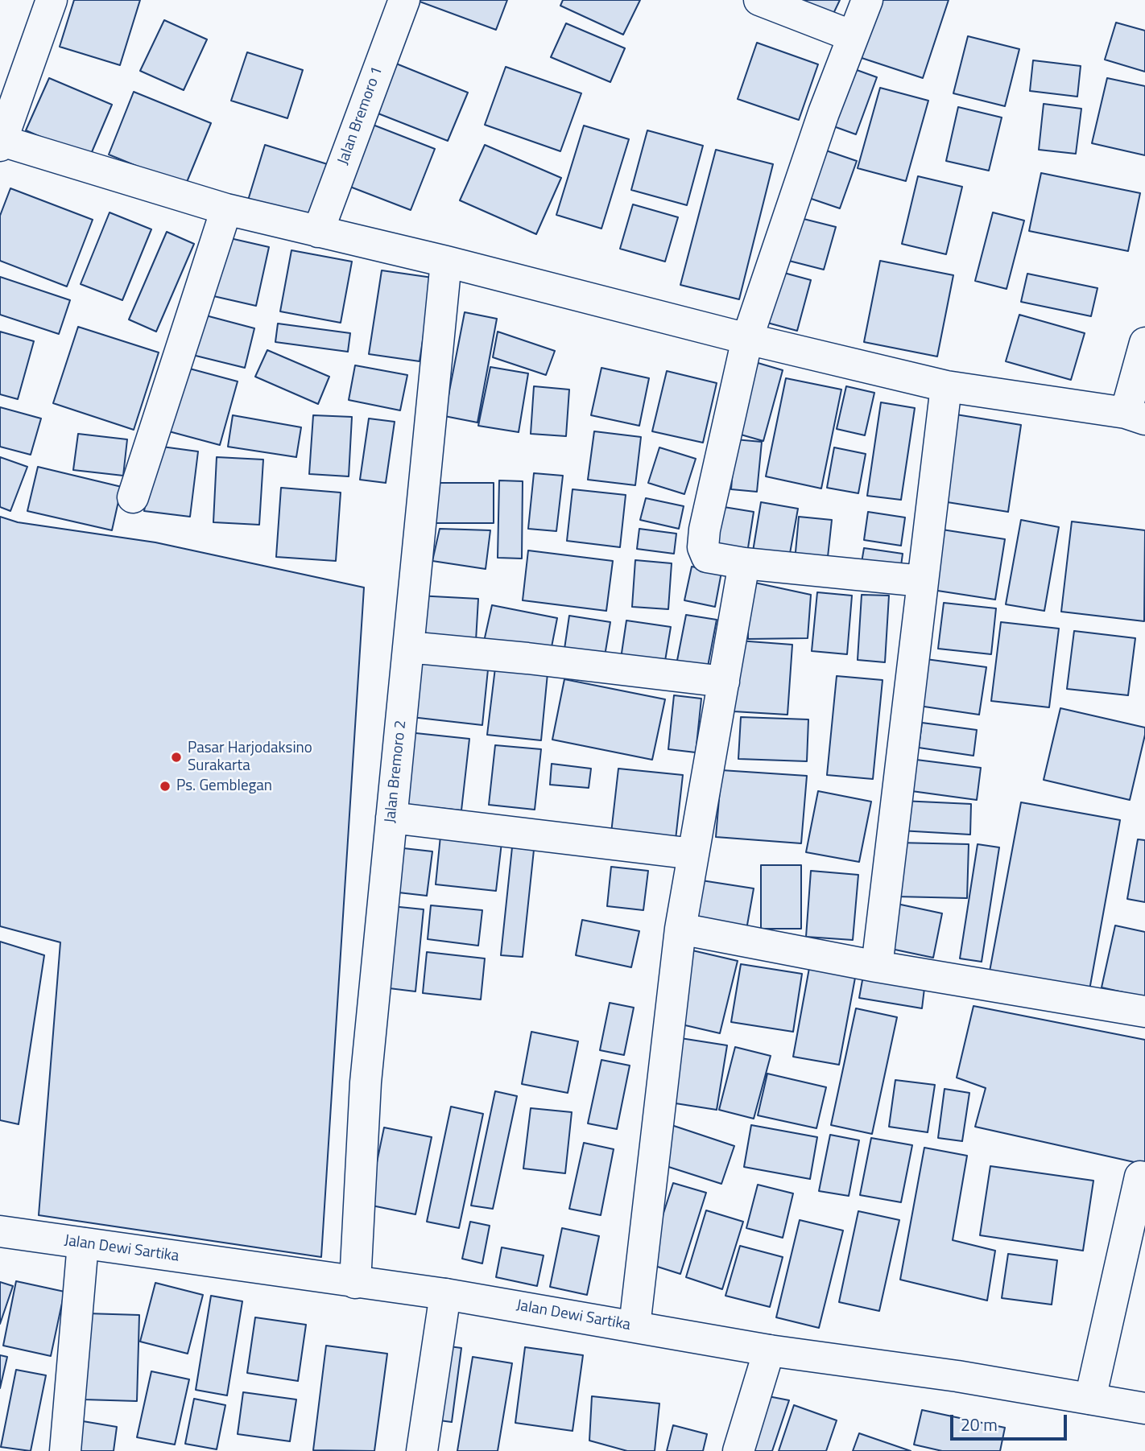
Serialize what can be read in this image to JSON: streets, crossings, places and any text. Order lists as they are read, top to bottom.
{
  "streets": {
    "street": ["Jalan Bremoro 1", "Jalan Bremoro 2", "Jalan Dewi Sartika"]
  },
  "crossings": [
    ["Jalan Bremoro 2", "Jalan Dewi Sartika"]
  ],
  "places": ["Pasar Harjodaksino Surakarta", "Ps. Gemblegan"],
  "scale_bar": "20 m"
}
